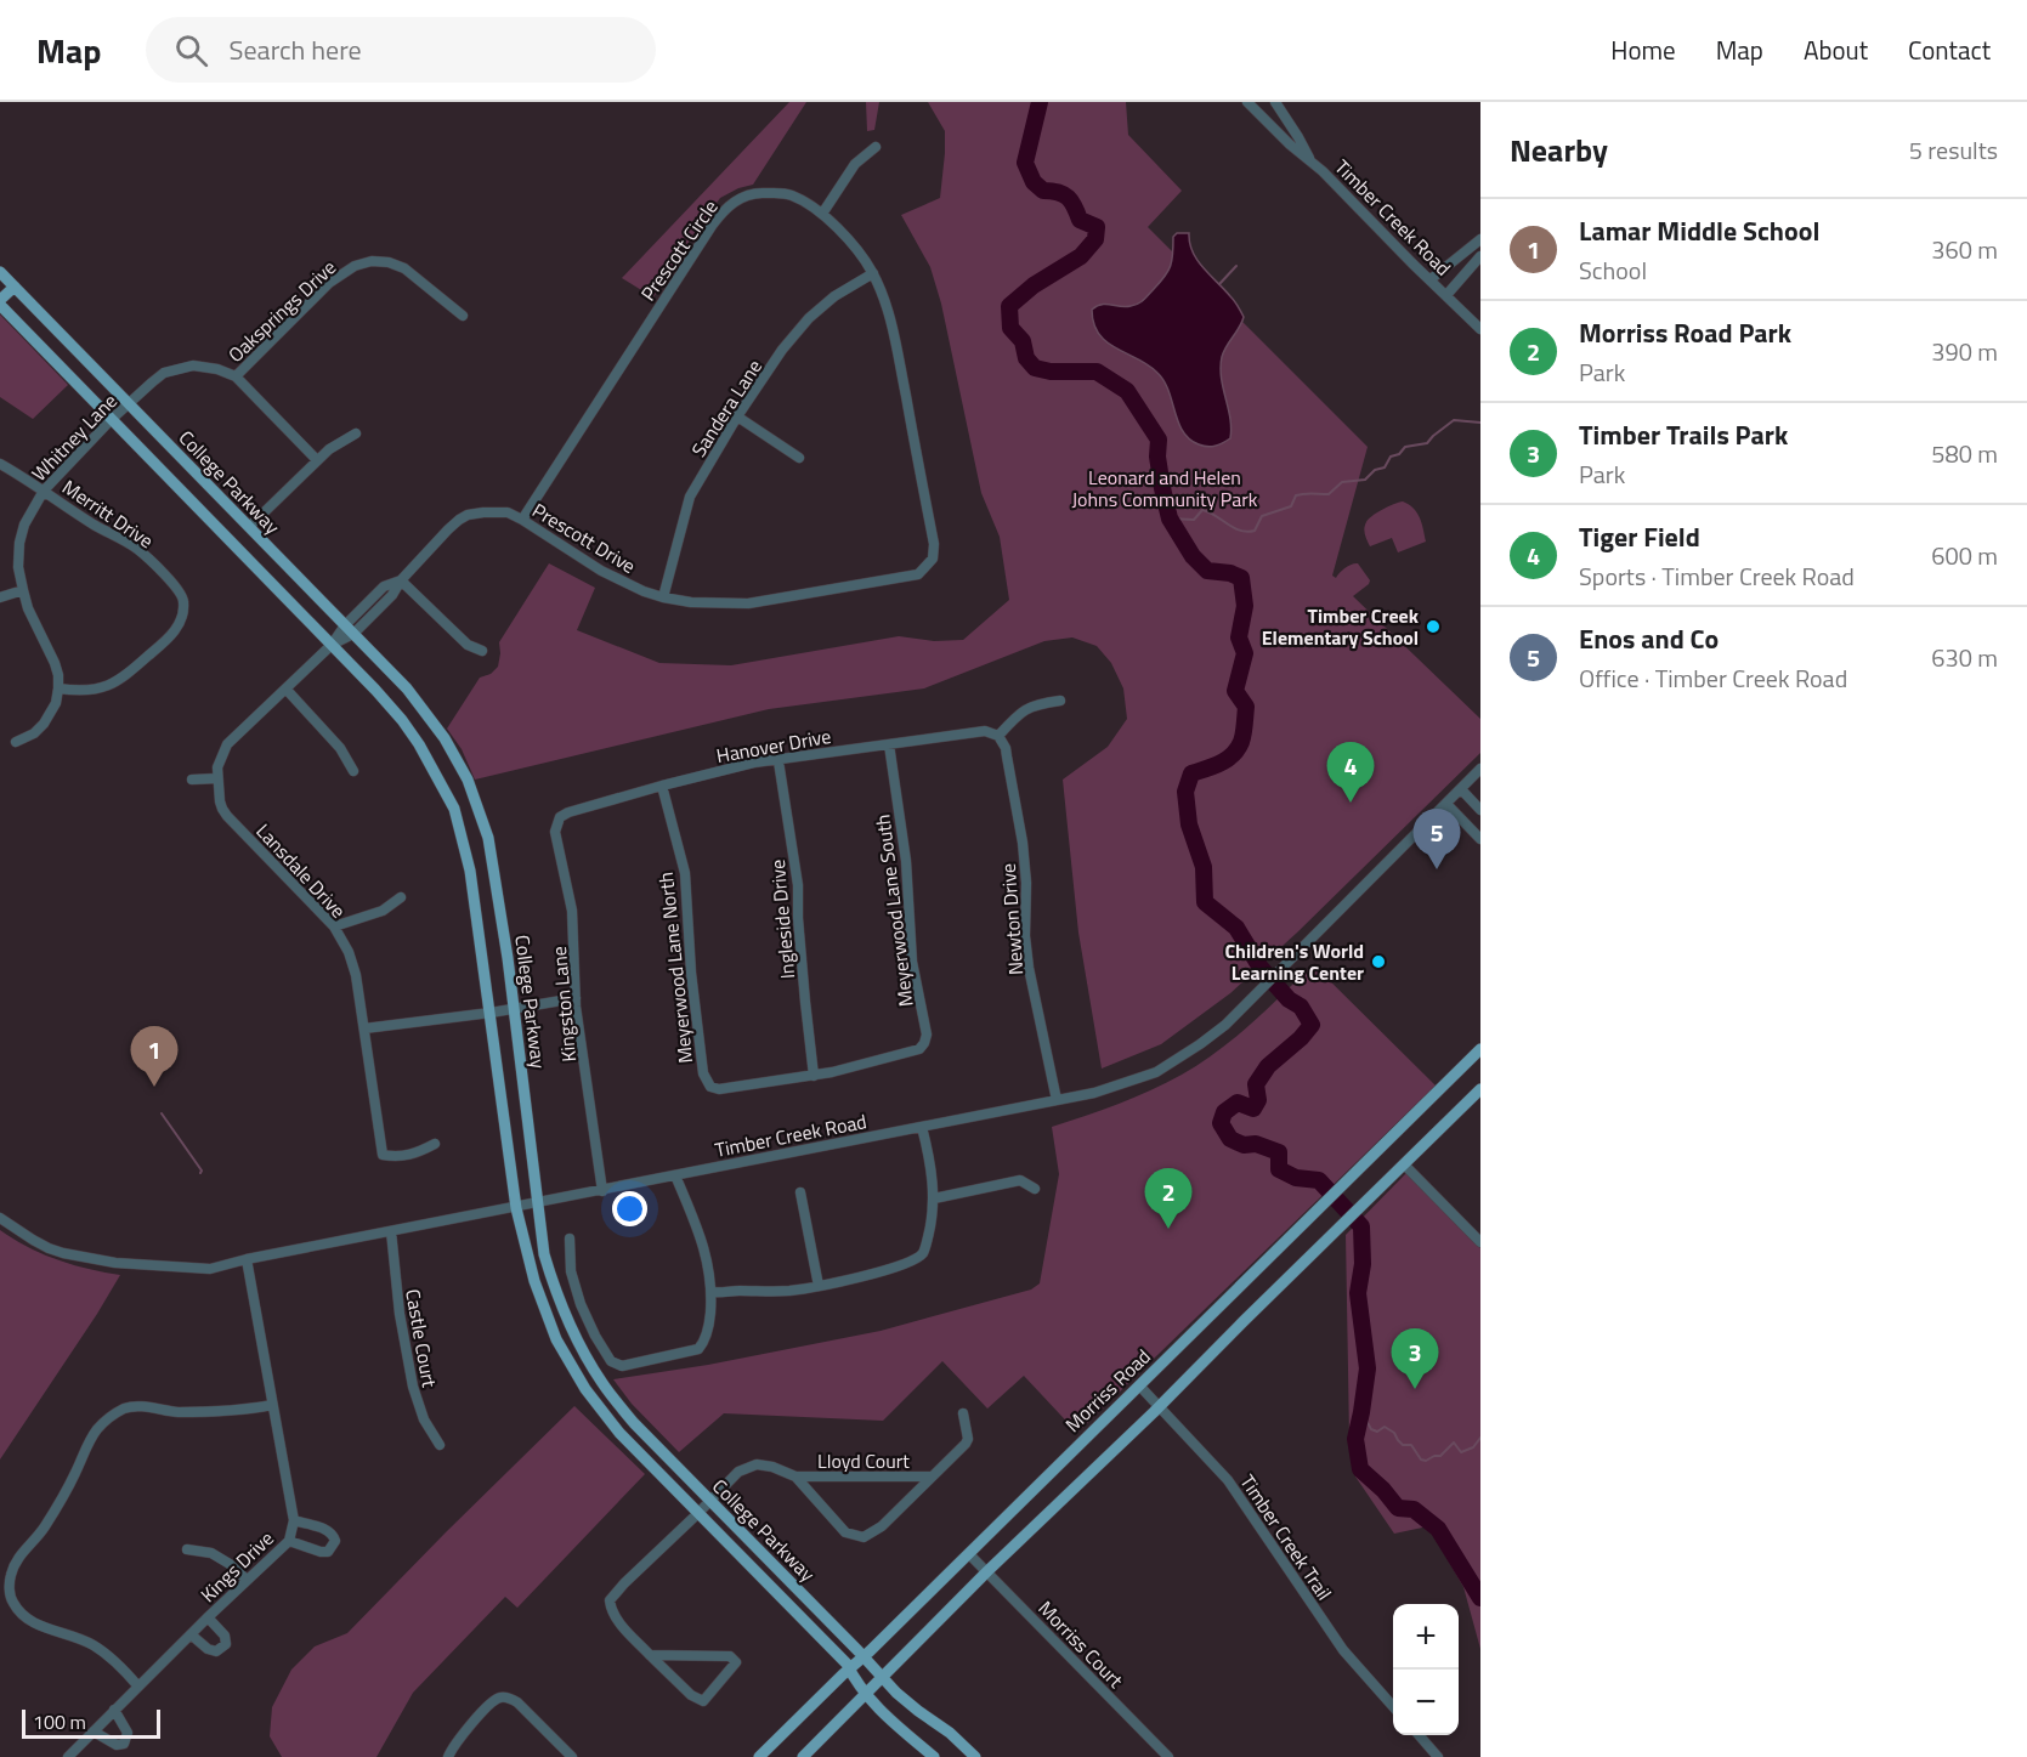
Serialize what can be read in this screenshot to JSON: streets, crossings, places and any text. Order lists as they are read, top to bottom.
{
  "streets": {
    "main road": ["College Parkway", "Morriss Road"],
    "street": [
      "Timber Creek Road",
      "Prescott Circle",
      "Oaksprings Drive",
      "Sandera Lane",
      "Whitney Lane",
      "Merritt Drive",
      "Prescott Drive",
      "Hanover Drive",
      "Lansdale Drive",
      "Meyerwood Lane South",
      "Ingleside Drive",
      "Newton Drive",
      "Meyerwood Lane North",
      "Kingston Lane",
      "Castle Court",
      "Lloyd Court",
      "Timber Creek Trail",
      "Kings Drive",
      "Morriss Court"
    ]
  },
  "crossings": [
    ["Timber Creek Road", "College Parkway"],
    ["Timber Creek Road", "Newton Drive"],
    ["Timber Creek Road", "Kingston Lane"],
    ["Timber Creek Road", "Castle Court"],
    ["Timber Creek Road", "Kings Drive"],
    ["Prescott Circle", "Sandera Lane"],
    ["Prescott Circle", "Prescott Drive"],
    ["Oaksprings Drive", "Whitney Lane"],
    ["Sandera Lane", "Prescott Drive"],
    ["Whitney Lane", "College Parkway"],
    ["Whitney Lane", "Merritt Drive"],
    ["College Parkway", "Prescott Drive"],
    ["College Parkway", "Lansdale Drive"],
    ["College Parkway", "Morriss Road"],
    ["College Parkway", "Lloyd Court"],
    ["Prescott Drive", "Lansdale Drive"],
    ["Hanover Drive", "Meyerwood Lane South"],
    ["Hanover Drive", "Ingleside Drive"],
    ["Hanover Drive", "Newton Drive"],
    ["Hanover Drive", "Meyerwood Lane North"],
    ["Hanover Drive", "Kingston Lane"],
    ["Meyerwood Lane South", "Ingleside Drive"],
    ["Meyerwood Lane South", "Meyerwood Lane North"],
    ["Ingleside Drive", "Meyerwood Lane North"],
    ["Morriss Road", "Timber Creek Trail"],
    ["Morriss Road", "Morriss Court"]
  ],
  "parks": ["Leonard and Helen Johns Community Park"],
  "places": ["Timber Creek Elementary School", "Children's World Learning Center"],
  "scale_bar": "100 m",
  "page": {
    "header": "Map",
    "search": "Search here",
    "nav": [
      "Home",
      "Map",
      "About",
      "Contact"
    ],
    "heading": ["Nearby", "5 results"],
    "list": [
      {
        "mark": "1",
        "name": "Lamar Middle School",
        "note": "School",
        "value": "360 m"
      },
      {
        "mark": "2",
        "name": "Morriss Road Park",
        "note": "Park",
        "value": "390 m"
      },
      {
        "mark": "3",
        "name": "Timber Trails Park",
        "note": "Park",
        "value": "580 m"
      },
      {
        "mark": "4",
        "name": "Tiger Field",
        "note": "Sports · Timber Creek Road",
        "value": "600 m"
      },
      {
        "mark": "5",
        "name": "Enos and Co",
        "note": "Office · Timber Creek Road",
        "value": "630 m"
      }
    ],
    "pins": [
      "4",
      "5",
      "1",
      "2",
      "3"
    ],
    "map_buttons": ["+", "−"],
    "scale": "100 m"
  }
}
